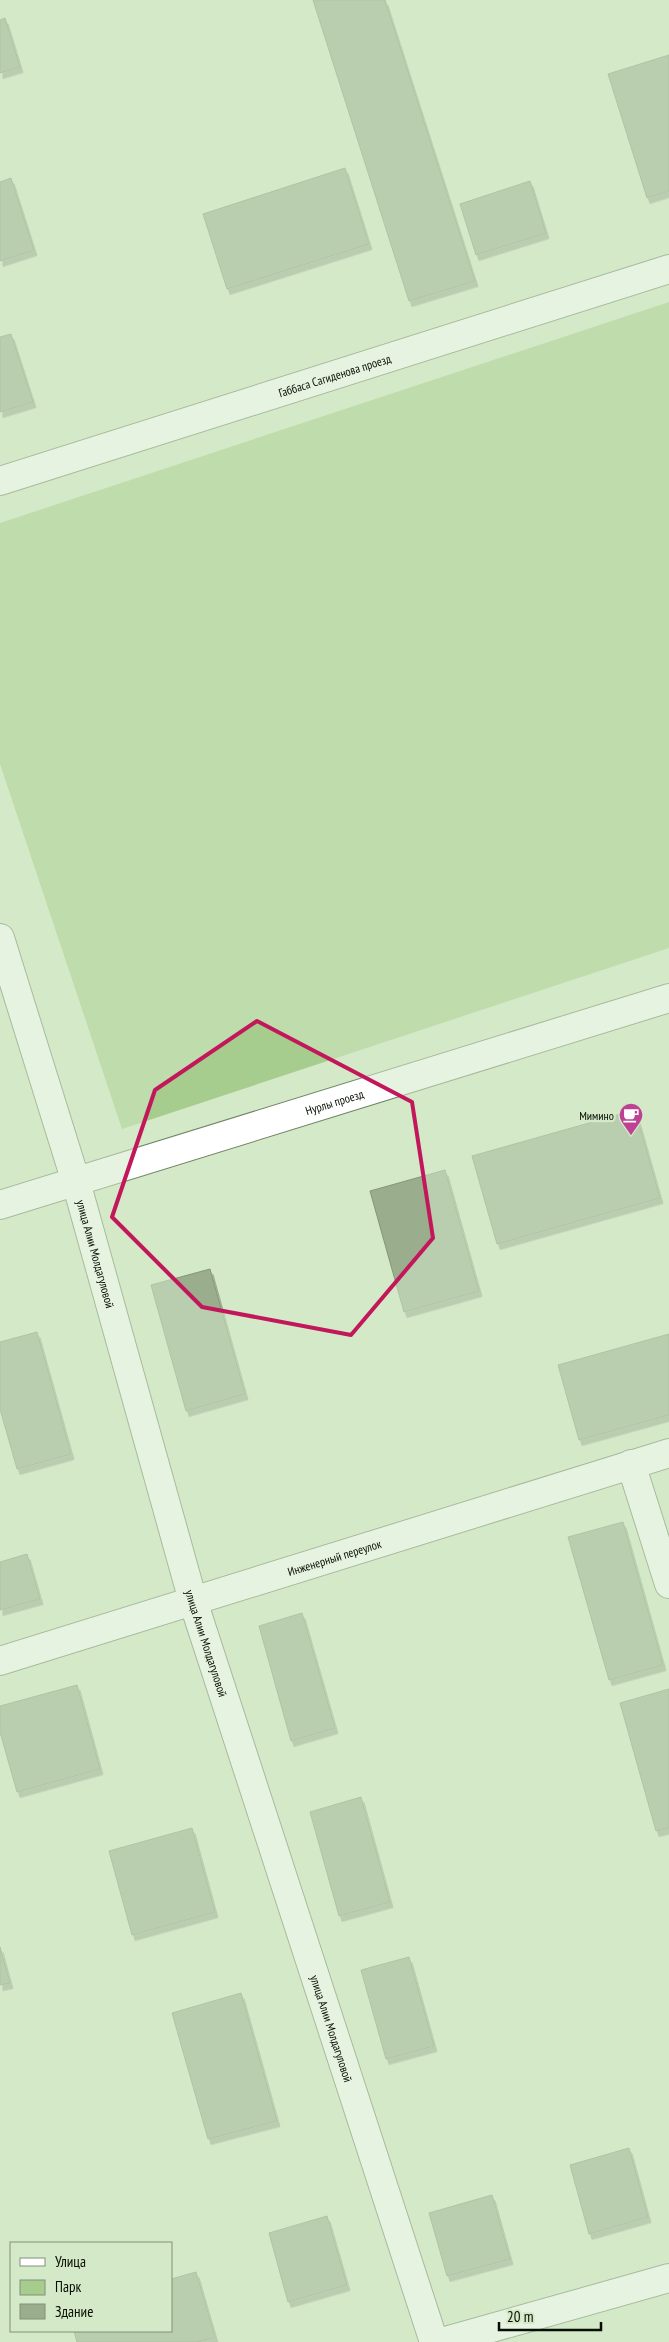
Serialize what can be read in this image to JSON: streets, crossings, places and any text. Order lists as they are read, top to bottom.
{
  "streets": {
    "street": [
      "Габбаса Сагиденова проезд",
      "Нурлы проезд",
      "улица Алии Молдагуловой",
      "Инженерный переулок"
    ]
  },
  "crossings": [
    ["Нурлы проезд", "улица Алии Молдагуловой"],
    ["улица Алии Молдагуловой", "Инженерный переулок"]
  ],
  "places": {
    "cafe": ["Мимино"]
  },
  "legend": ["Улица", "Парк", "Здание"],
  "scale_bar": "20 m"
}
